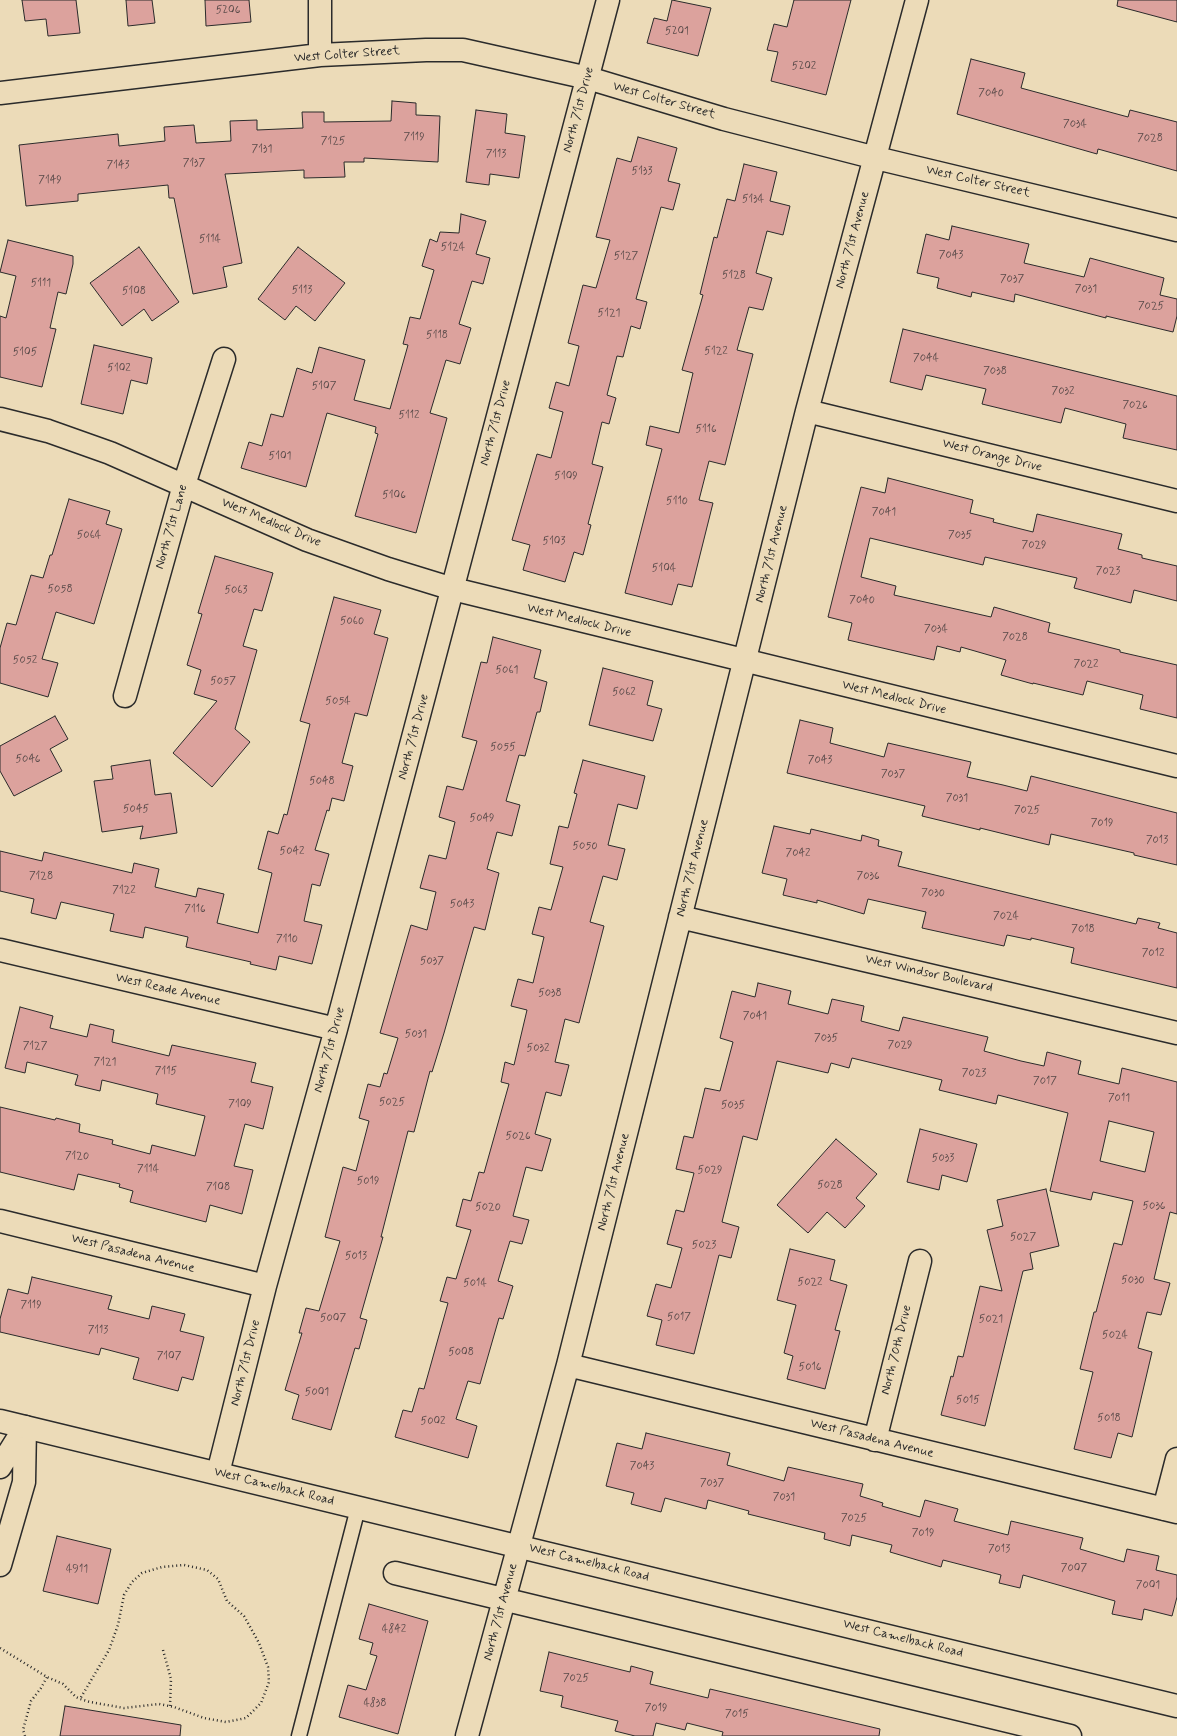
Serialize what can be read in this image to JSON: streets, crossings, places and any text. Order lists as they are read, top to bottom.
{
  "streets": {
    "street": [
      "West Colter Street",
      "North 71st Drive",
      "North 71st Avenue",
      "West Orange Drive",
      "West Medlock Drive",
      "North 71st Lane",
      "West Windsor Boulevard",
      "West Reade Avenue",
      "West Pasadena Avenue",
      "North 70th Drive",
      "West Camelback Road"
    ]
  },
  "crossings": [
    ["West Colter Street", "North 71st Drive"],
    ["West Colter Street", "North 71st Avenue"],
    ["North 71st Drive", "West Medlock Drive"],
    ["North 71st Drive", "West Reade Avenue"],
    ["North 71st Drive", "West Pasadena Avenue"],
    ["North 71st Drive", "West Camelback Road"],
    ["North 71st Avenue", "West Orange Drive"],
    ["North 71st Avenue", "West Medlock Drive"],
    ["North 71st Avenue", "West Windsor Boulevard"],
    ["North 71st Avenue", "West Pasadena Avenue"],
    ["North 71st Avenue", "West Camelback Road"],
    ["West Medlock Drive", "North 71st Lane"],
    ["West Pasadena Avenue", "North 70th Drive"]
  ],
  "house_numbers": [
    "5206",
    "5201",
    "5202",
    "7040",
    "7034",
    "7119",
    "7028",
    "7125",
    "7131",
    "7113",
    "7137",
    "7143",
    "5133",
    "7149",
    "5134",
    "5114",
    "5124",
    "7043",
    "5127",
    "5128",
    "7037",
    "5111",
    "7031",
    "5113",
    "5108",
    "7025",
    "5121",
    "5118",
    "5122",
    "5105",
    "7044",
    "5102",
    "7038",
    "5107",
    "7032",
    "7026",
    "5112",
    "5116",
    "5101",
    "5109",
    "5106",
    "5110",
    "7041",
    "5064",
    "7035",
    "5103",
    "7029",
    "5104",
    "7023",
    "5058",
    "5063",
    "7040",
    "5060",
    "7034",
    "7028",
    "5052",
    "7022",
    "5061",
    "5057",
    "5062",
    "5054",
    "5055",
    "5046",
    "7043",
    "7037",
    "5048",
    "7031",
    "5045",
    "7025",
    "5049",
    "7019",
    "7013",
    "5050",
    "5042",
    "7042",
    "7128",
    "7036",
    "7122",
    "7030",
    "5043",
    "7116",
    "7024",
    "7018",
    "7110",
    "7012",
    "5037",
    "5038",
    "7041",
    "5031",
    "7035",
    "7029",
    "7127",
    "5032",
    "7121",
    "7115",
    "7023",
    "7017",
    "7011",
    "5025",
    "7109",
    "5035",
    "5026",
    "7120",
    "5033",
    "7114",
    "5029",
    "5019",
    "5028",
    "7108",
    "5036",
    "5020",
    "5027",
    "5023",
    "5013",
    "5030",
    "5022",
    "5014",
    "7119",
    "5017",
    "5007",
    "5021",
    "7113",
    "5024",
    "5008",
    "7107",
    "5016",
    "5001",
    "5015",
    "5018",
    "5002",
    "7043",
    "7037",
    "7031",
    "7025",
    "7019",
    "7013",
    "7007",
    "4911",
    "7001",
    "4842",
    "7025",
    "4838",
    "7019",
    "7015"
  ]
}
